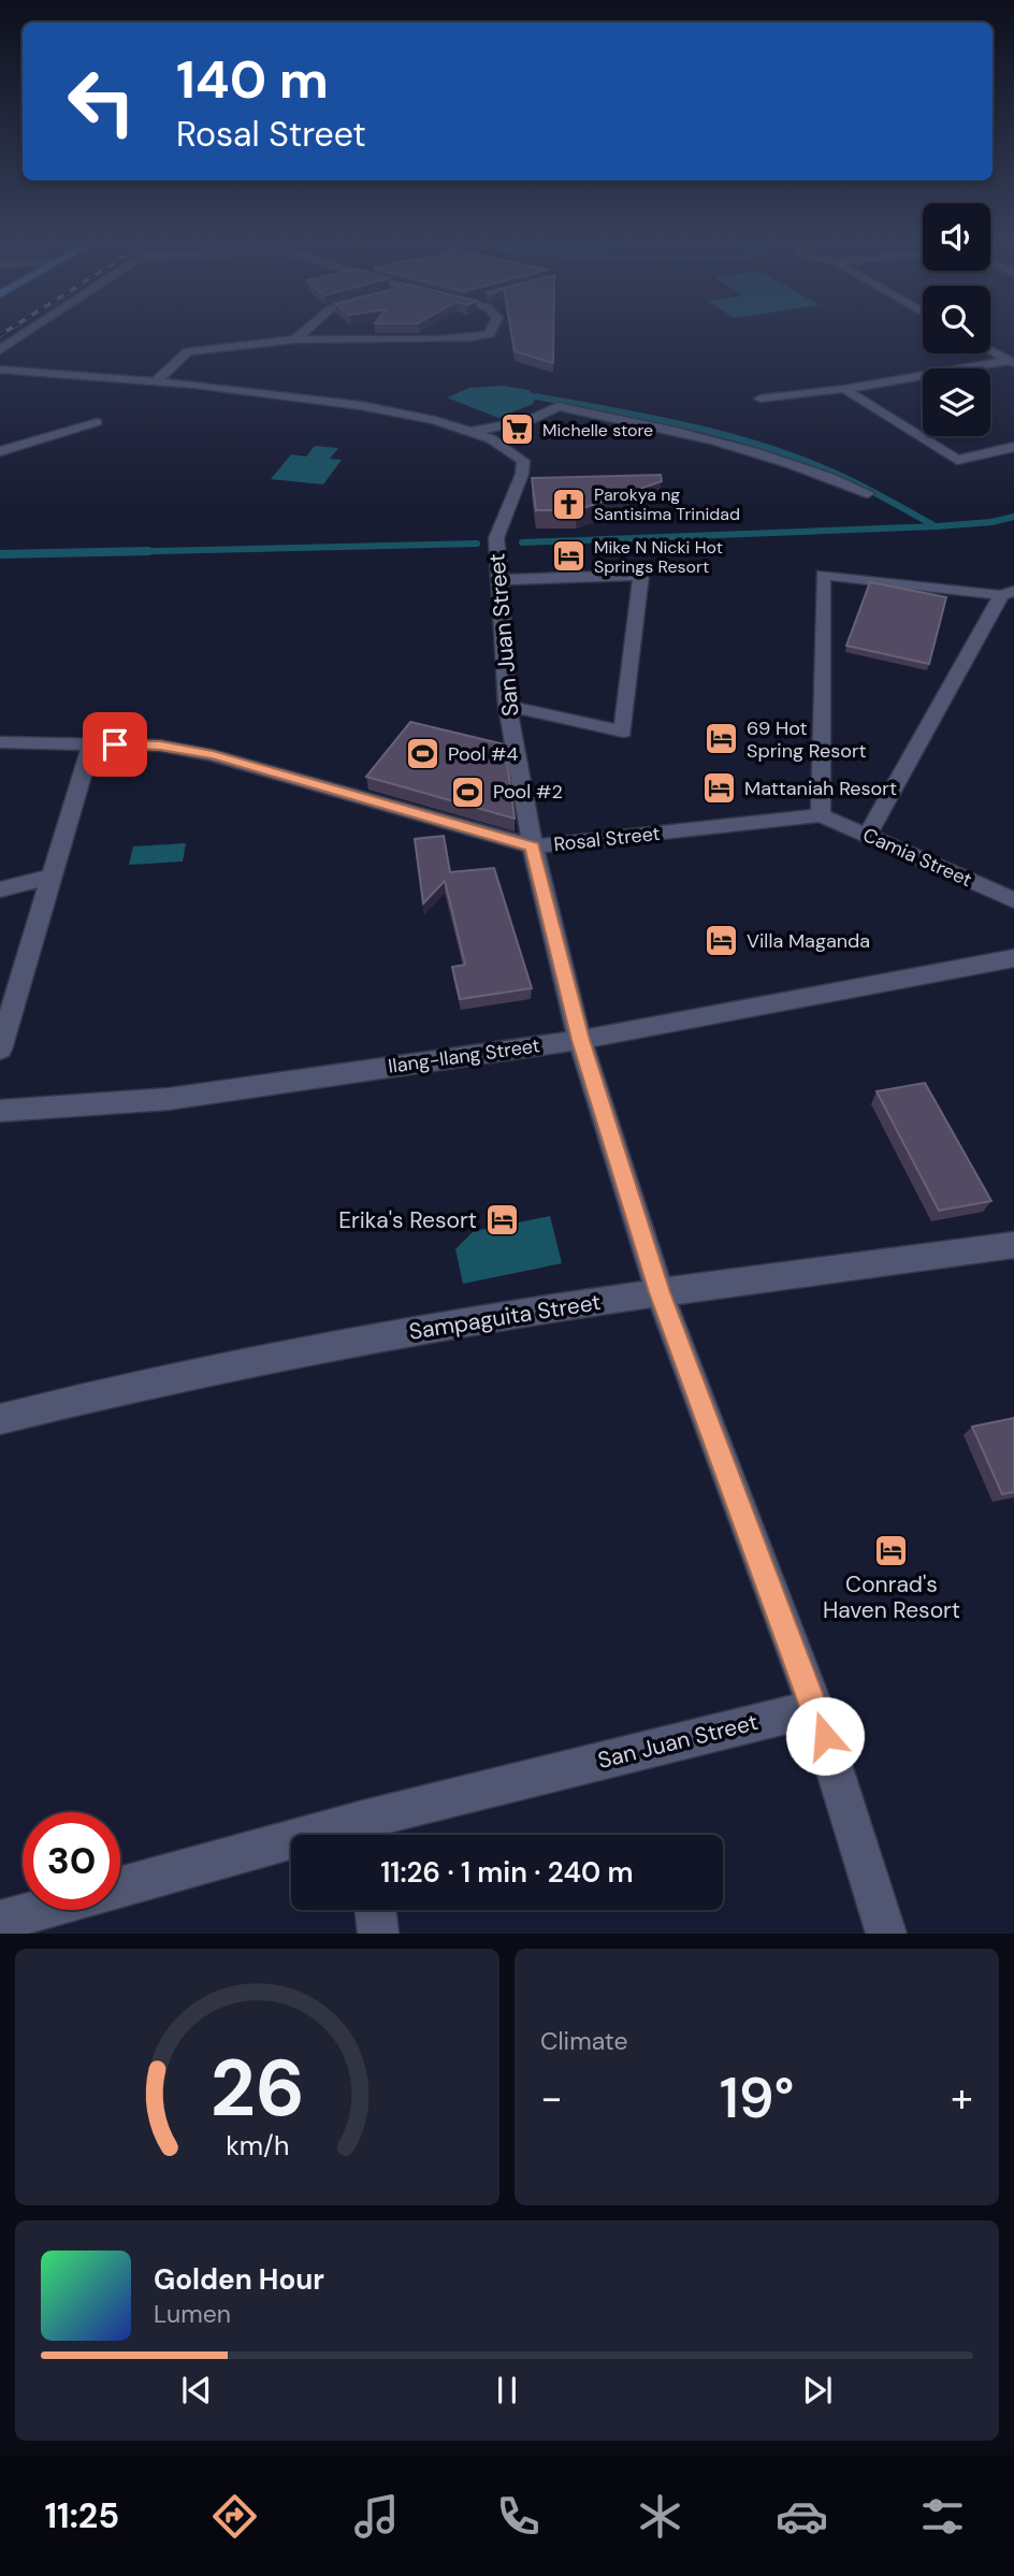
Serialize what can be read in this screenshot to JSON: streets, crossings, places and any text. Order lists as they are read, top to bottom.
{
  "streets": {
    "street": [
      "San Juan Street",
      "Rosal Street",
      "Camia Street",
      "Ilang-Ilang Street",
      "Sampaguita Street"
    ]
  },
  "crossings": [
    ["San Juan Street", "Rosal Street"],
    ["San Juan Street", "Ilang-Ilang Street"],
    ["San Juan Street", "Sampaguita Street"],
    ["Rosal Street", "Camia Street"]
  ],
  "places": {
    "supermarket": ["Michelle store"],
    "church": ["Parokya ng Santisima Trinidad"],
    "hotel": [
      "Mike N Nicki Hot Springs Resort",
      "69 Hot Spring Resort",
      "Mattaniah Resort",
      "Villa Maganda",
      "Erika's Resort",
      "Conrad's Haven Resort"
    ],
    "sports": ["Pool #4", "Pool #2"]
  },
  "page": {
    "turn": ["140 m", "Rosal Street"],
    "limit": "30",
    "trip": "11:26 · 1 min · 240 m",
    "tile": "Climate",
    "heat": ["−", "19°", "+"],
    "song": ["Golden Hour", "Lumen"],
    "tabs": "11:25",
    "gauge": ["26", "km/h"]
  }
}
